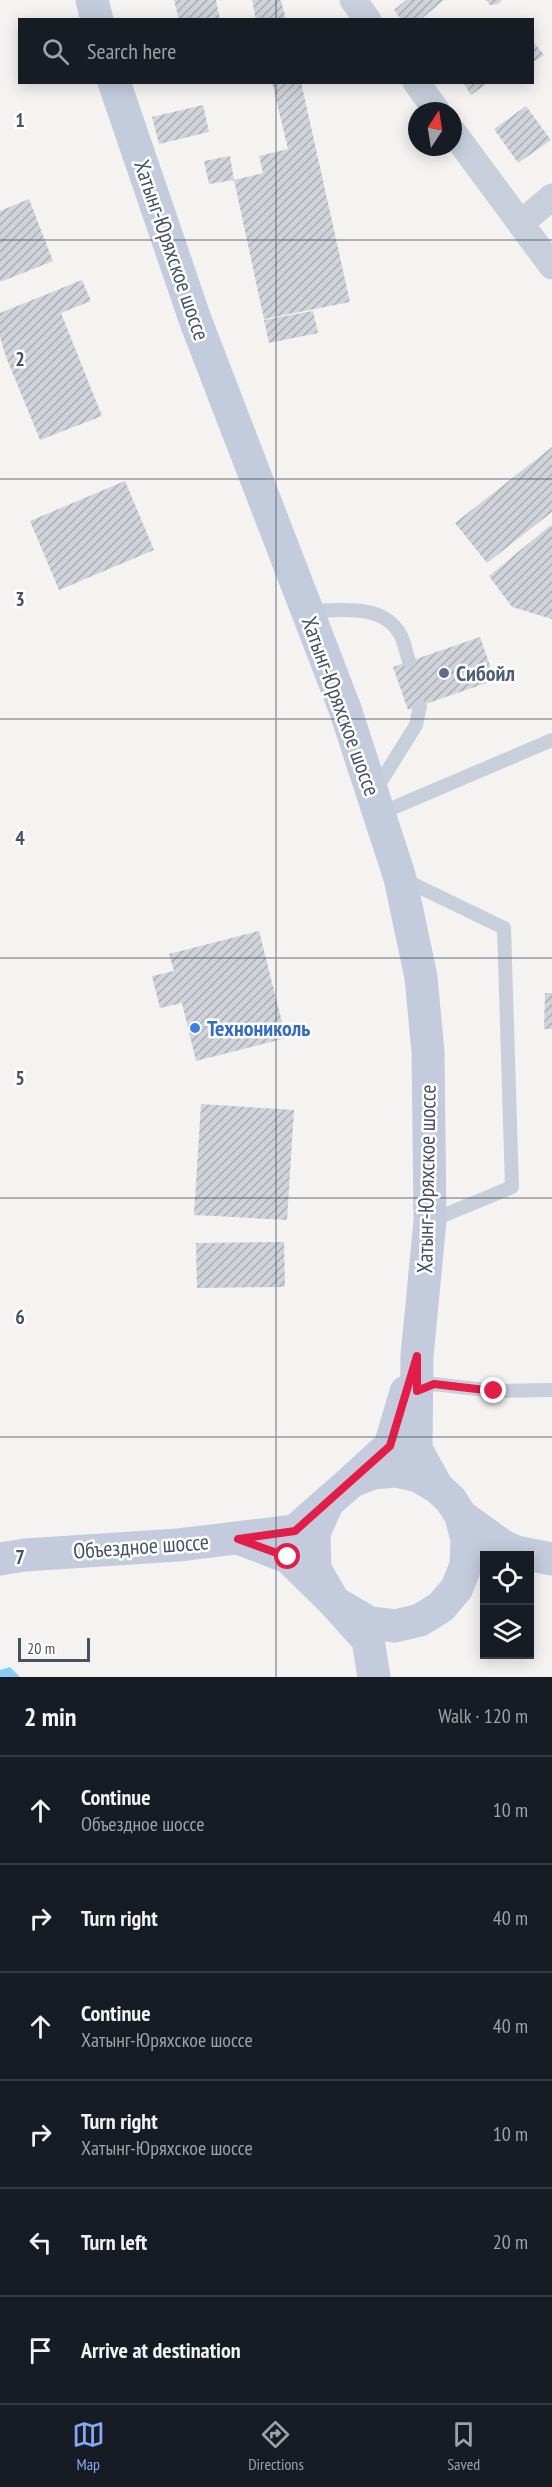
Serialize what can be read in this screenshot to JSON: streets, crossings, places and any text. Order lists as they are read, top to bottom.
{
  "streets": {
    "main road": ["Хатынг-Юряхское шоссе", "Объездное шоссе"]
  },
  "crossings": [
    ["Хатынг-Юряхское шоссе", "Объездное шоссе"]
  ],
  "places": ["Сибойл", "Технониколь"],
  "scale_bar": "20 m",
  "north": "top",
  "page": {
    "search": "Search here",
    "scale": "20 m",
    "heading": ["2 min", "Walk · 120 m"],
    "list": [
      ["Continue", "Объездное шоссе", "10 m"],
      ["Turn right", "40 m"],
      ["Continue", "Хатынг-Юряхское шоссе", "40 m"],
      ["Turn right", "Хатынг-Юряхское шоссе", "10 m"],
      ["Turn left", "20 m"],
      "Arrive at destination"
    ],
    "nav": ["Map", "Directions", "Saved"]
  },
  "grid": {
    "rows": [
      "1",
      "2",
      "3",
      "4",
      "5",
      "6",
      "7"
    ]
  }
}
